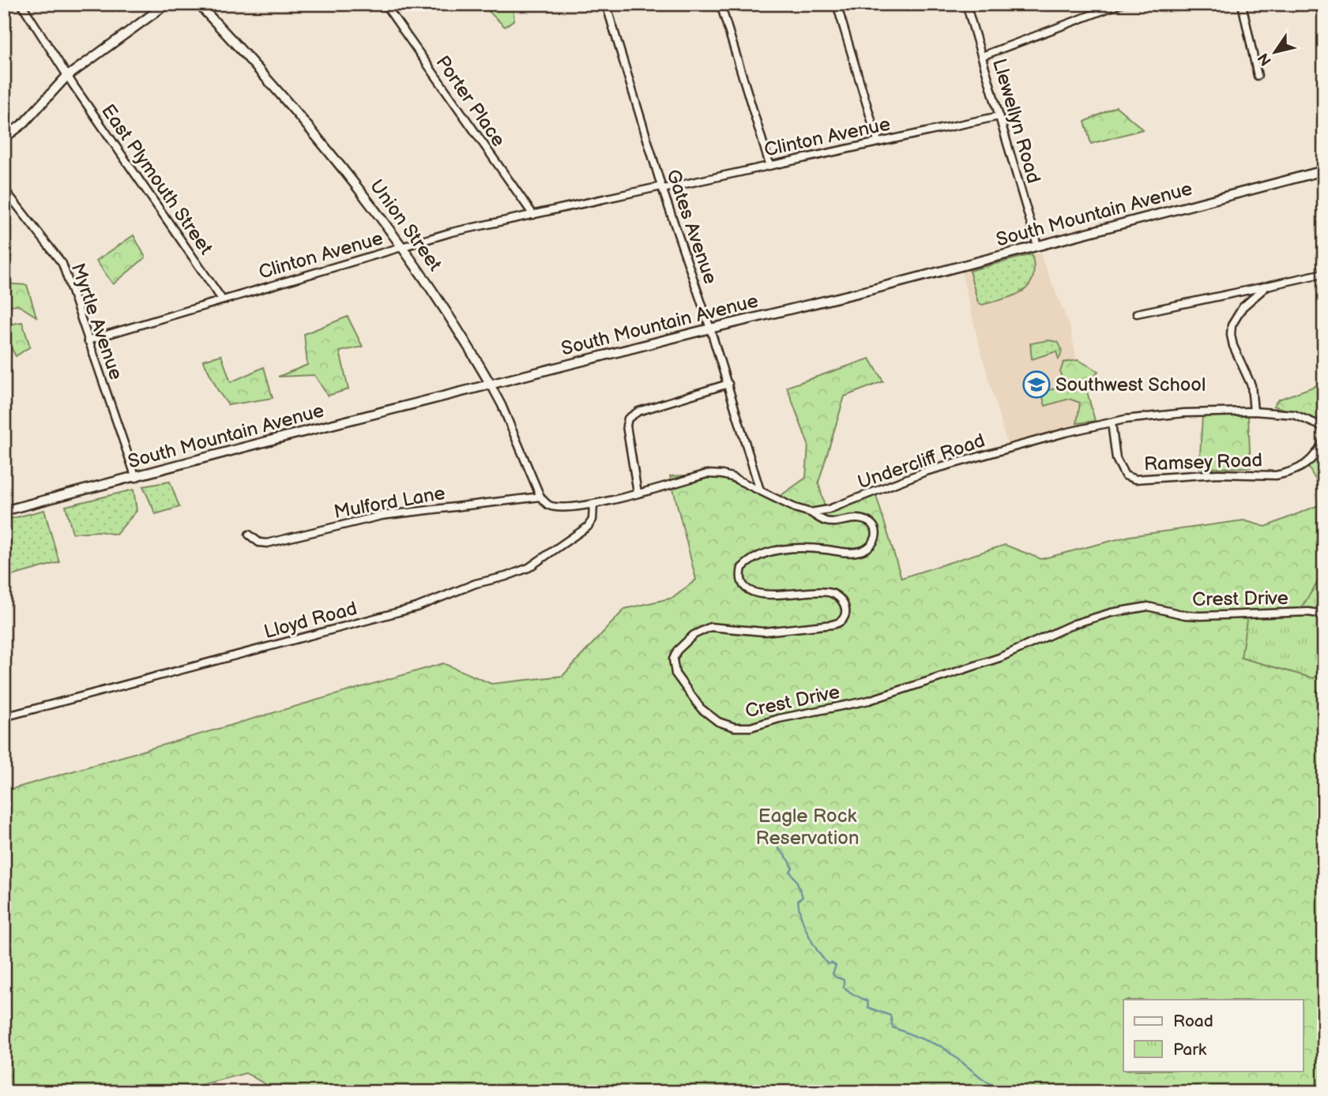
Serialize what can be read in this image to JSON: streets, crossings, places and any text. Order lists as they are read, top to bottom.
{
  "streets": {
    "street": [
      "Porter Place",
      "Llewellyn Road",
      "Clinton Avenue",
      "East Plymouth Street",
      "South Mountain Avenue",
      "Union Street",
      "Gates Avenue",
      "Myrtle Avenue",
      "Undercliff Road",
      "Ramsey Road",
      "Mulford Lane",
      "Crest Drive",
      "Lloyd Road"
    ]
  },
  "crossings": [
    ["Porter Place", "Clinton Avenue"],
    ["Llewellyn Road", "Clinton Avenue"],
    ["Llewellyn Road", "South Mountain Avenue"],
    ["Clinton Avenue", "East Plymouth Street"],
    ["Clinton Avenue", "Union Street"],
    ["Clinton Avenue", "Gates Avenue"],
    ["Clinton Avenue", "Myrtle Avenue"],
    ["South Mountain Avenue", "Union Street"],
    ["South Mountain Avenue", "Gates Avenue"],
    ["South Mountain Avenue", "Myrtle Avenue"],
    ["Union Street", "Mulford Lane"],
    ["Undercliff Road", "Ramsey Road"],
    ["Undercliff Road", "Crest Drive"]
  ],
  "parks": ["Eagle Rock Reservation"],
  "places": {
    "school or university": ["Southwest School"]
  },
  "legend": ["Road", "Park"],
  "north": "bottom left"
}
